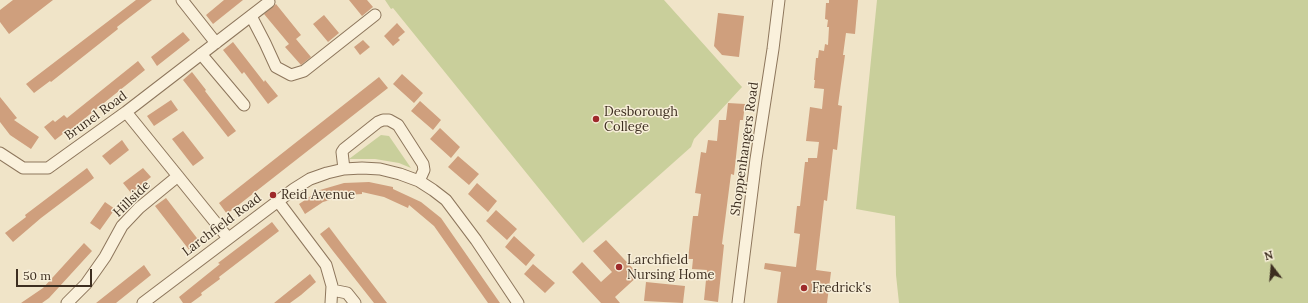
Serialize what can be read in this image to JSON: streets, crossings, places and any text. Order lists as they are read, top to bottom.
{
  "streets": {
    "street": [
      "Brunel Road",
      "Shoppenhangers Road",
      "Hillside",
      "Larchfield Road"
    ]
  },
  "places": [
    "Desborough College",
    "Reid Avenue",
    "Larchfield Nursing Home",
    "Fredrick's"
  ],
  "scale_bar": "50 m",
  "north": "top"
}
